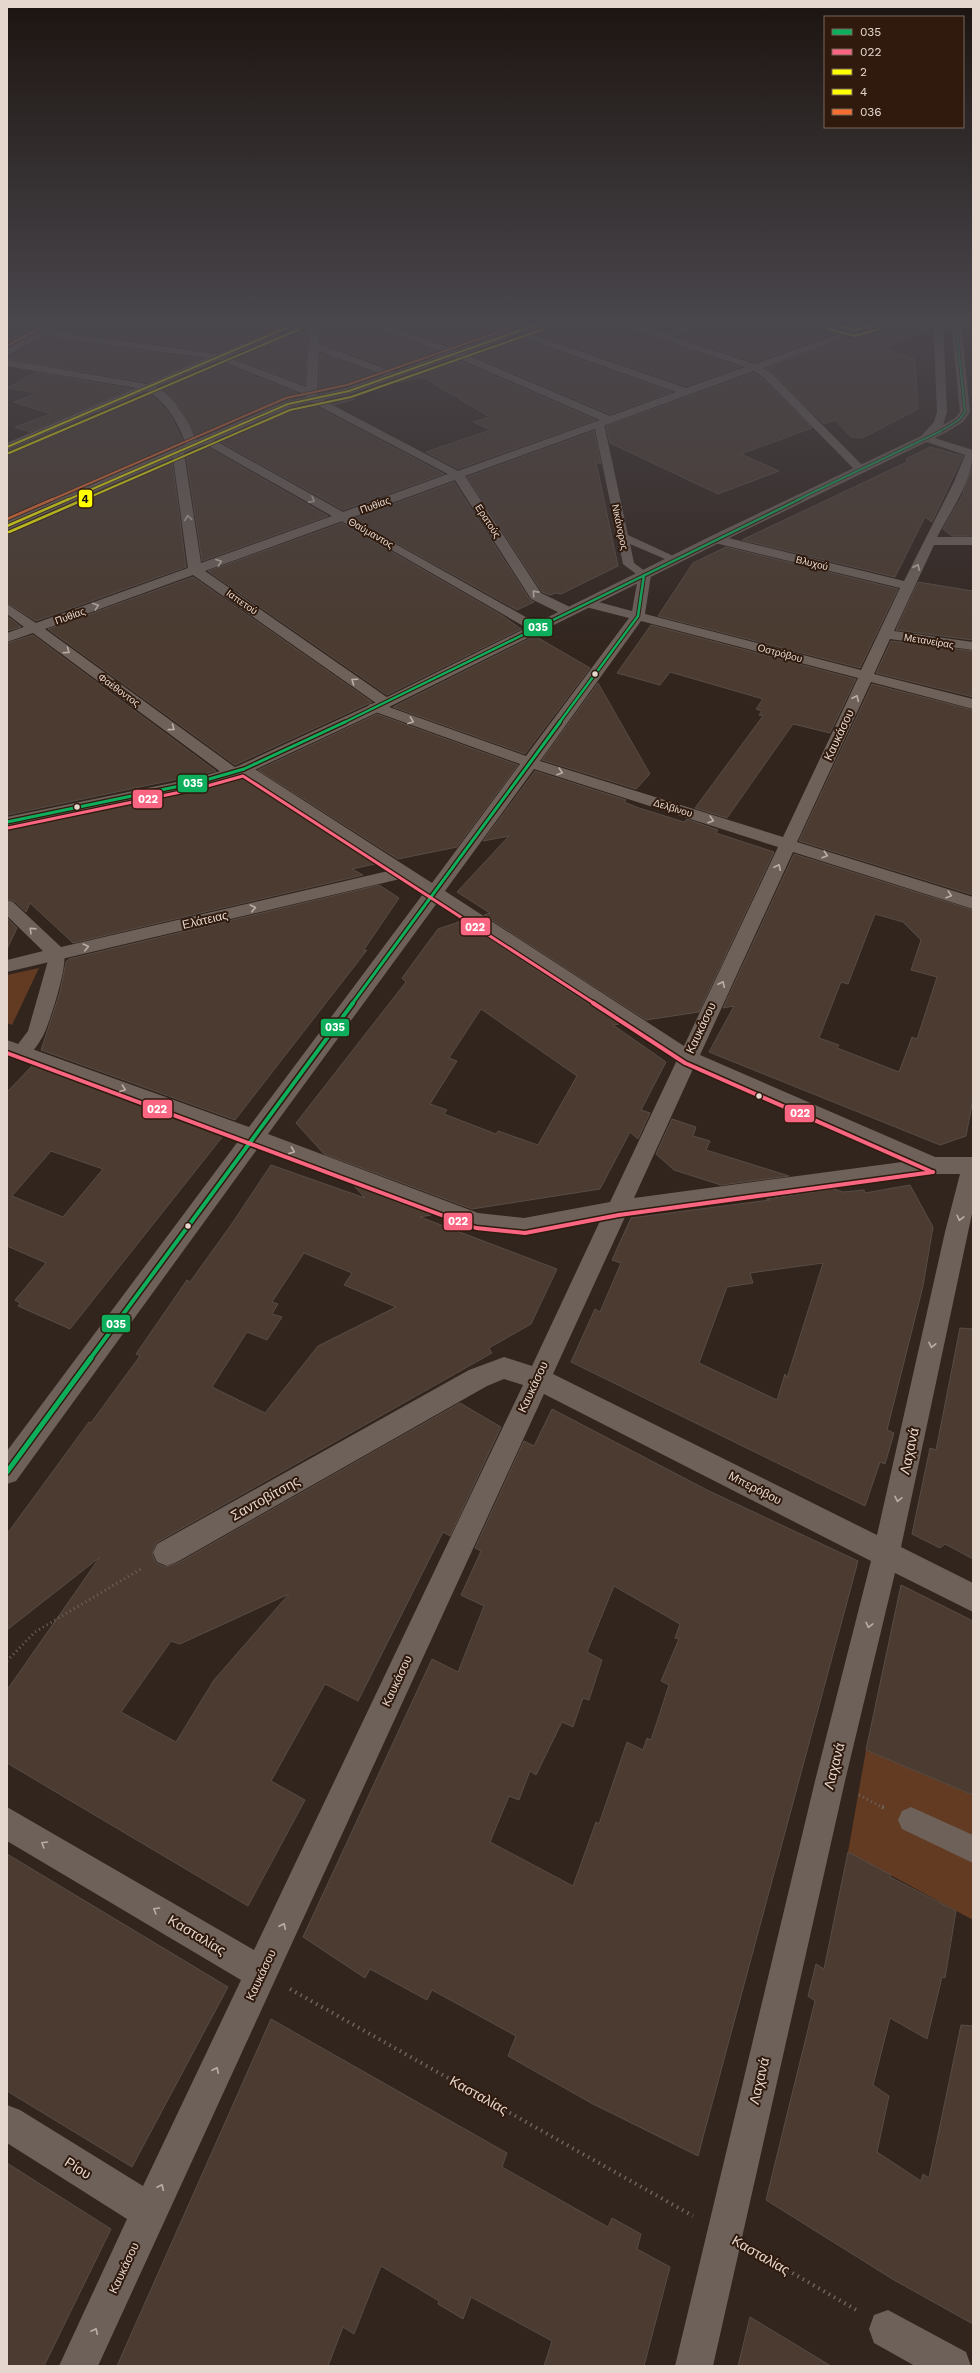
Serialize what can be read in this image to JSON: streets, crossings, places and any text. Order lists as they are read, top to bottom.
{
  "streets": {
    "street": [
      "Πυθίας",
      "Ερατούς",
      "Νικάνορος",
      "Θαύμαντος",
      "Βλυχού",
      "Ιαπετού",
      "Μετανείρας",
      "Οστρόβου",
      "Φαέθοντος",
      "Καυκάσου",
      "Δελβίνου",
      "Ελάτειας",
      "Λαχανά",
      "Μπερόβου",
      "Σαντοβίτσης",
      "Κασταλίας",
      "Ρίου"
    ]
  },
  "crossings": [
    ["Πυθίας", "Ερατούς"],
    ["Πυθίας", "Θαύμαντος"],
    ["Πυθίας", "Ιαπετού"],
    ["Πυθίας", "Φαέθοντος"],
    ["Βλυχού", "Καυκάσου"],
    ["Ιαπετού", "Δελβίνου"],
    ["Μετανείρας", "Καυκάσου"],
    ["Οστρόβου", "Καυκάσου"],
    ["Φαέθοντος", "Καυκάσου"],
    ["Φαέθοντος", "Ελάτειας"],
    ["Φαέθοντος", "Λαχανά"],
    ["Καυκάσου", "Δελβίνου"],
    ["Καυκάσου", "Μπερόβου"],
    ["Καυκάσου", "Σαντοβίτσης"],
    ["Καυκάσου", "Κασταλίας"],
    ["Καυκάσου", "Ρίου"],
    ["Λαχανά", "Μπερόβου"],
    ["Λαχανά", "Κασταλίας"],
    ["Μπερόβου", "Σαντοβίτσης"]
  ],
  "one_way": [
    "Ερατούς",
    "Θαύμαντος",
    "Ιαπετού",
    "Καυκάσου",
    "Δελβίνου",
    "Λαχανά"
  ],
  "lines": [
    "transit line 035",
    "transit line 2",
    "transit line 4",
    "transit line 036",
    "transit line 022"
  ],
  "legend": [
    "035",
    "022",
    "2",
    "4",
    "036"
  ]
}
